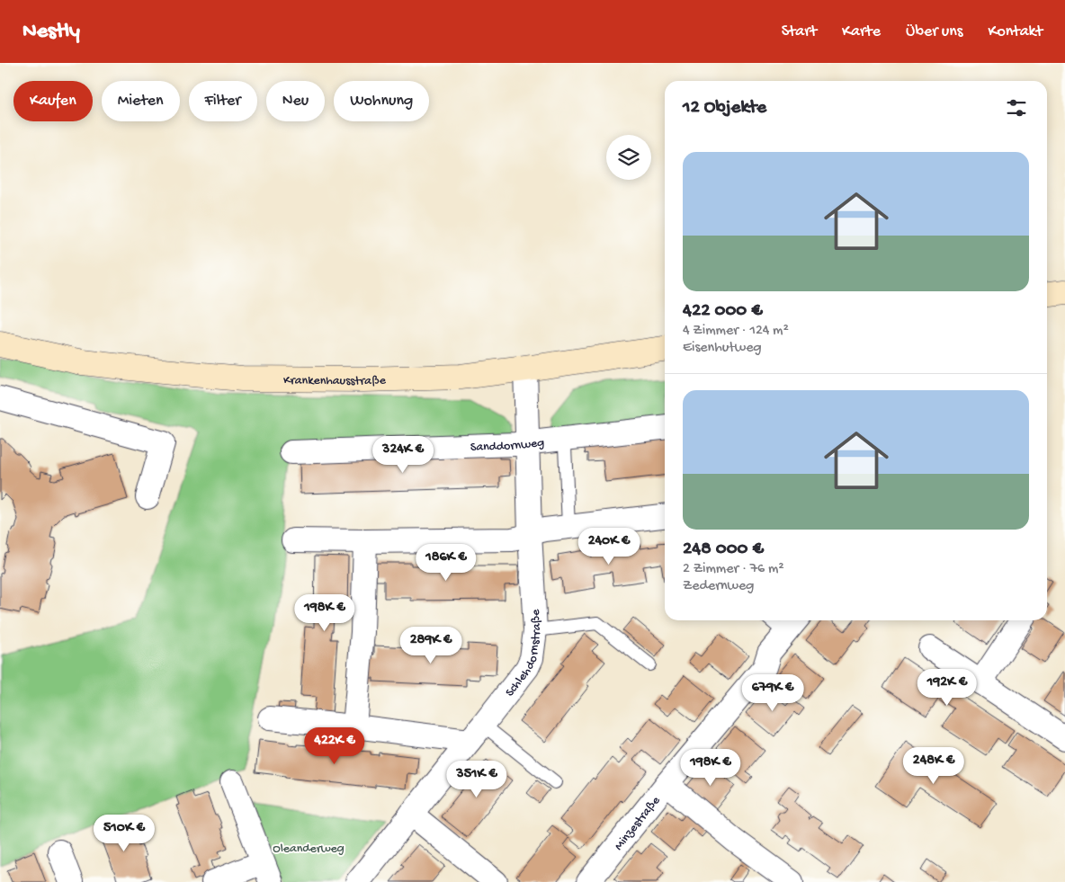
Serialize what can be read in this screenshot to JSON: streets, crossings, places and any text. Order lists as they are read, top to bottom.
{
  "streets": {
    "street": [
      "Krankenhausstraße",
      "Sanddornweg",
      "Schlehdornstraße",
      "Minzestraße"
    ]
  },
  "crossings": [
    ["Krankenhausstraße", "Schlehdornstraße"],
    ["Sanddornweg", "Schlehdornstraße"]
  ],
  "parks": ["Oleanderweg"],
  "page": {
    "header": "Nestly",
    "nav": [
      "Start",
      "Karte",
      "Über uns",
      "Kontakt"
    ],
    "chip": [
      "Kaufen",
      "Mieten",
      "Filter",
      "Neu",
      "Wohnung"
    ],
    "heading": "12 Objekte",
    "list": [
      {
        "name": "422 000 €",
        "note": "4 Zimmer · 124 m² · Eisenhutweg"
      },
      {
        "name": "248 000 €",
        "note": "2 Zimmer · 76 m² · Zedernweg"
      }
    ],
    "price": [
      "324K €",
      "240K €",
      "186K €",
      "198K €",
      "289K €",
      "192K €",
      "679K €",
      "422K €",
      "248K €",
      "198K €",
      "351K €",
      "510K €"
    ]
  }
}
